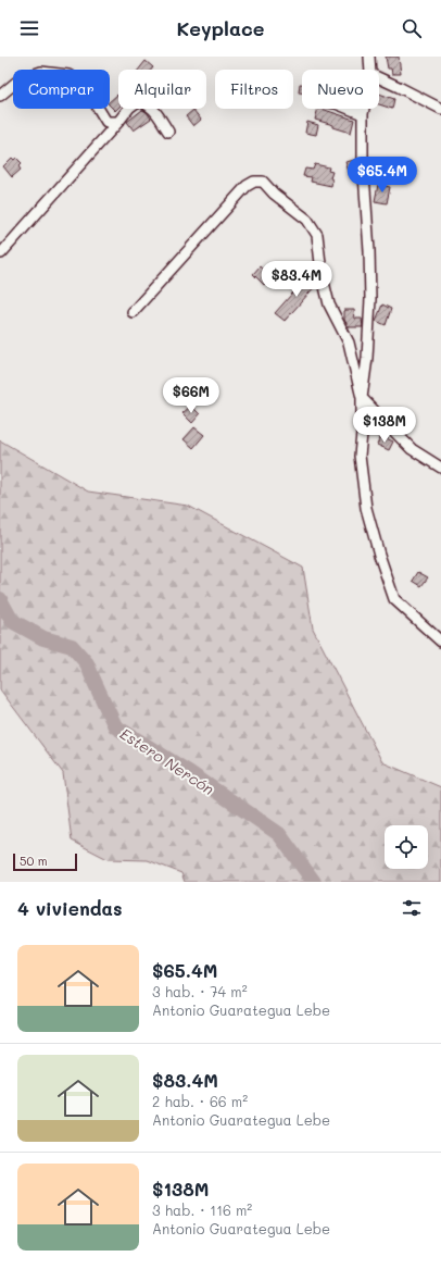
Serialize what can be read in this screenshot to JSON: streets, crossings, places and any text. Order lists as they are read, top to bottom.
{
  "water": ["Estero Nercón"],
  "scale_bar": "50 m",
  "page": {
    "header": "Keyplace",
    "chip": [
      "Comprar",
      "Alquilar",
      "Filtros",
      "Nuevo"
    ],
    "price": [
      "$65.4M",
      "$83.4M",
      "$66M",
      "$138M"
    ],
    "scale": "50 m",
    "heading": "4 viviendas",
    "list": [
      {
        "name": "$65.4M",
        "note": "3 hab. · 74 m² · Antonio Guarategua Lebe"
      },
      {
        "name": "$83.4M",
        "note": "2 hab. · 66 m² · Antonio Guarategua Lebe"
      },
      {
        "name": "$138M",
        "note": "3 hab. · 116 m² · Antonio Guarategua Lebe"
      }
    ]
  }
}
